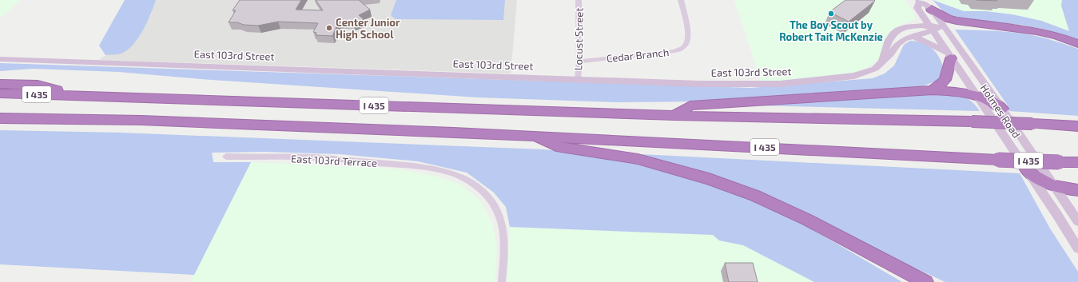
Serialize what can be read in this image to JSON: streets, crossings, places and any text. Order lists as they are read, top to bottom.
{
  "streets": {
    "highway": ["I 435"],
    "street": [
      "Locust Street",
      "East 103rd Street",
      "Cedar Branch",
      "Holmes Road",
      "East 103rd Terrace"
    ]
  },
  "crossings": [
    ["Locust Street", "East 103rd Street"],
    ["Locust Street", "Cedar Branch"],
    ["East 103rd Street", "Holmes Road"]
  ],
  "places": ["The Boy Scout by Robert Tait McKenzie", "Center Junior High School"]
}
